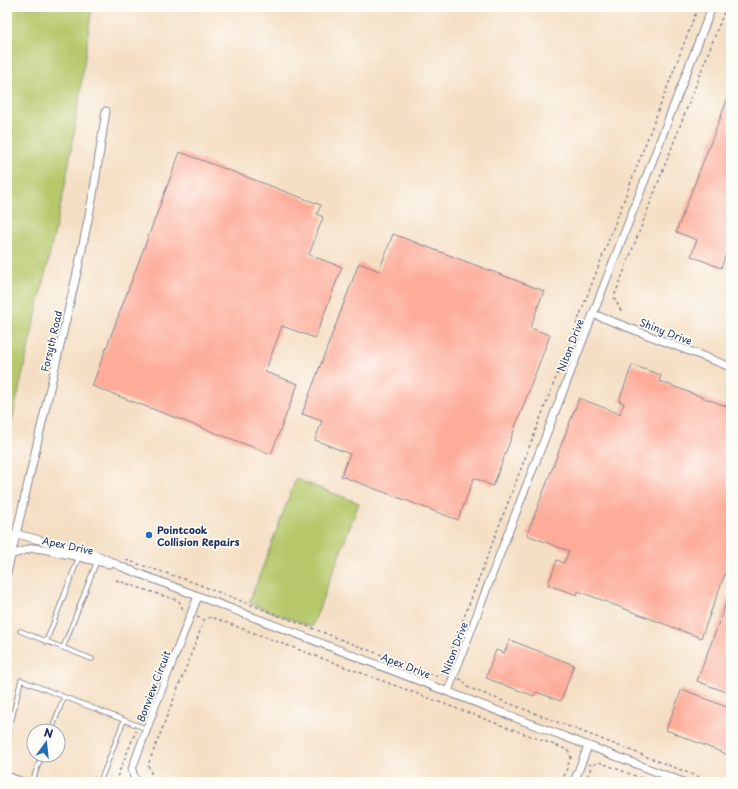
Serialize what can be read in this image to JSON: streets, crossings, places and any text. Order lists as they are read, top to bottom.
{
  "streets": {
    "street": [
      "Shiny Drive",
      "Forsyth Road",
      "Niton Drive",
      "Apex Drive",
      "Bonview Circuit"
    ]
  },
  "crossings": [
    ["Shiny Drive", "Niton Drive"],
    ["Forsyth Road", "Apex Drive"],
    ["Niton Drive", "Apex Drive"],
    ["Apex Drive", "Bonview Circuit"]
  ],
  "places": ["Pointcook Collision Repairs"],
  "north": "top"
}
